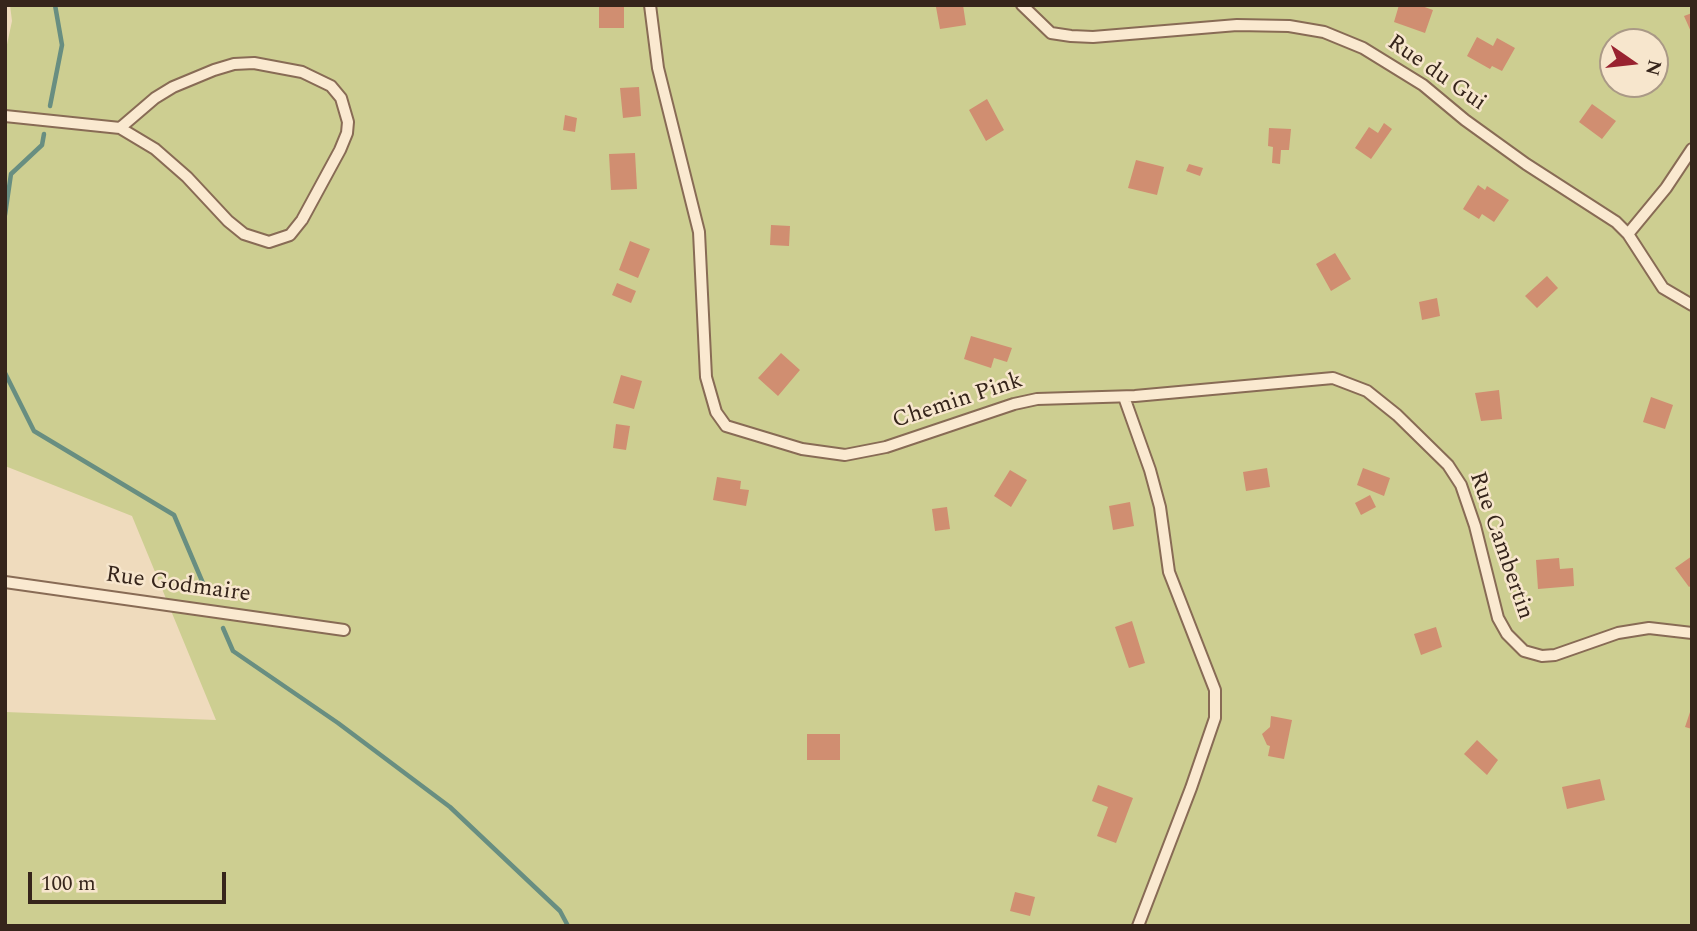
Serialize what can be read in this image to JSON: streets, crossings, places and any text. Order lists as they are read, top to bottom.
{
  "streets": {
    "street": [
      "Rue du Gui",
      "Chemin Pink",
      "Rue Cambertin",
      "Rue Godmaire"
    ]
  },
  "crossings": [
    ["Chemin Pink", "Rue Cambertin"]
  ],
  "scale_bar": "100 m",
  "north": "right"
}
